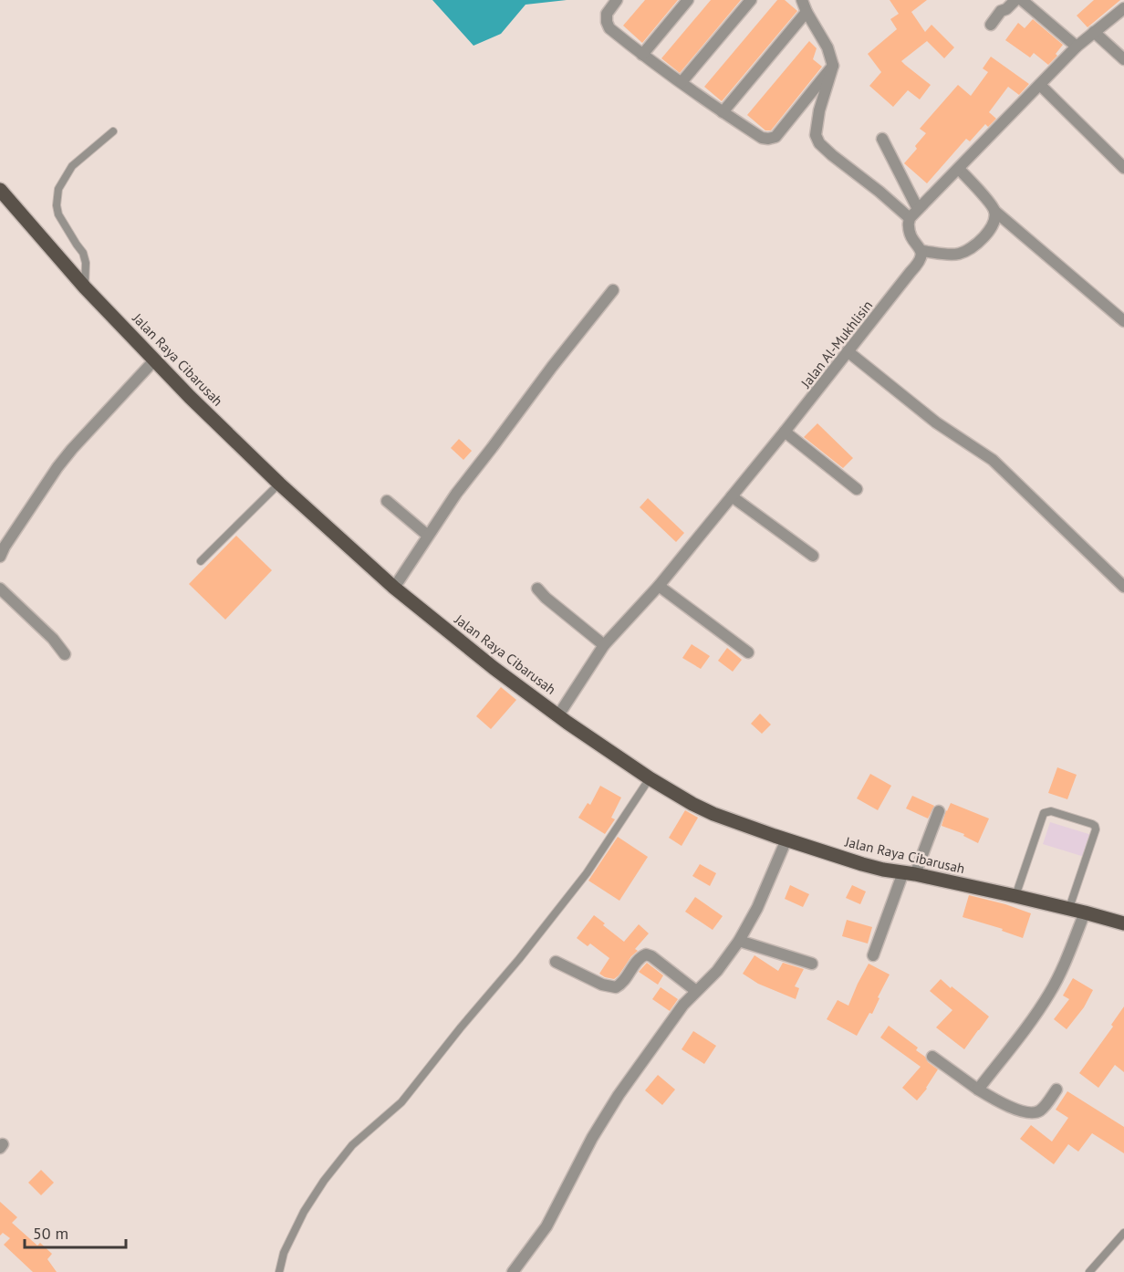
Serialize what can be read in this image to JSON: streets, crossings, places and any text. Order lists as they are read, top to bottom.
{
  "streets": {
    "main road": ["Jalan Raya Cibarusah"],
    "street": ["Jalan Al-Mukhlisin"]
  },
  "crossings": [
    ["Jalan Al-Mukhlisin", "Jalan Raya Cibarusah"]
  ],
  "scale_bar": "50 m"
}
